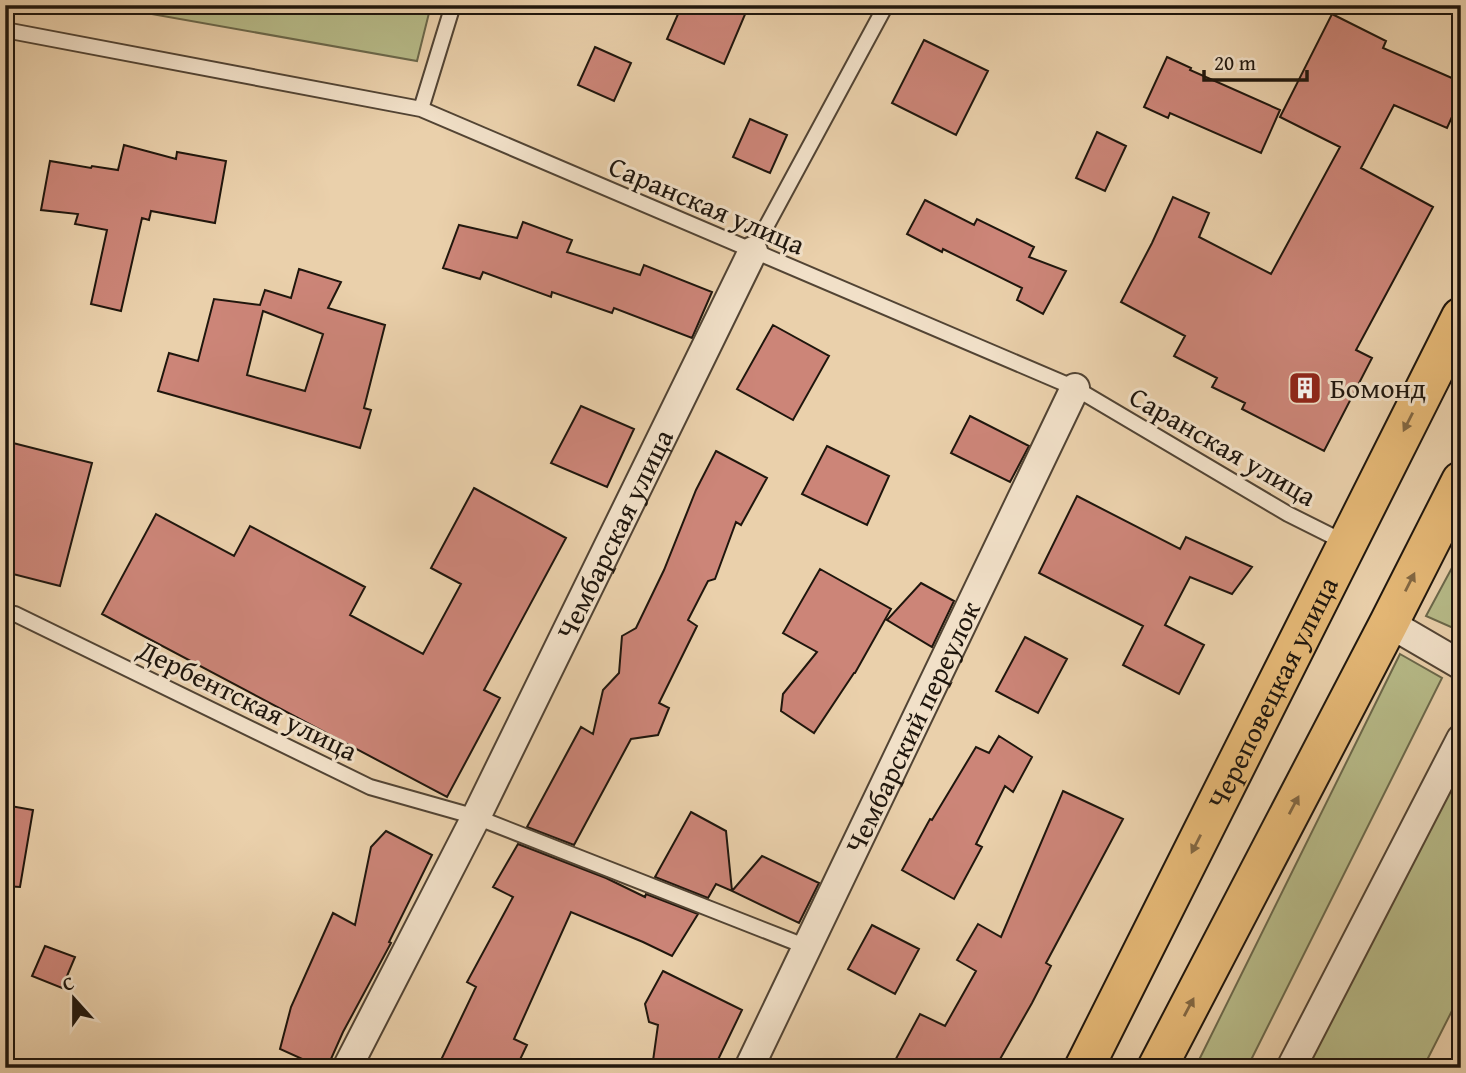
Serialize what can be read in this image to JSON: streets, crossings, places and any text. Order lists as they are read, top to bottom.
{
  "streets": {
    "highway": ["Череповецкая улица"],
    "street": ["Чембарская улица", "Чембарский переулок"],
    "lane": ["Саранская улица", "Дербентская улица"]
  },
  "crossings": [
    ["Саранская улица", "Чембарская улица"],
    ["Саранская улица", "Череповецкая улица"],
    ["Саранская улица", "Чембарский переулок"],
    ["Чембарская улица", "Дербентская улица"],
    ["Дербентская улица", "Чембарский переулок"]
  ],
  "places": {
    "building": ["Бомонд"]
  },
  "scale_bar": "20 m",
  "north": "top"
}
